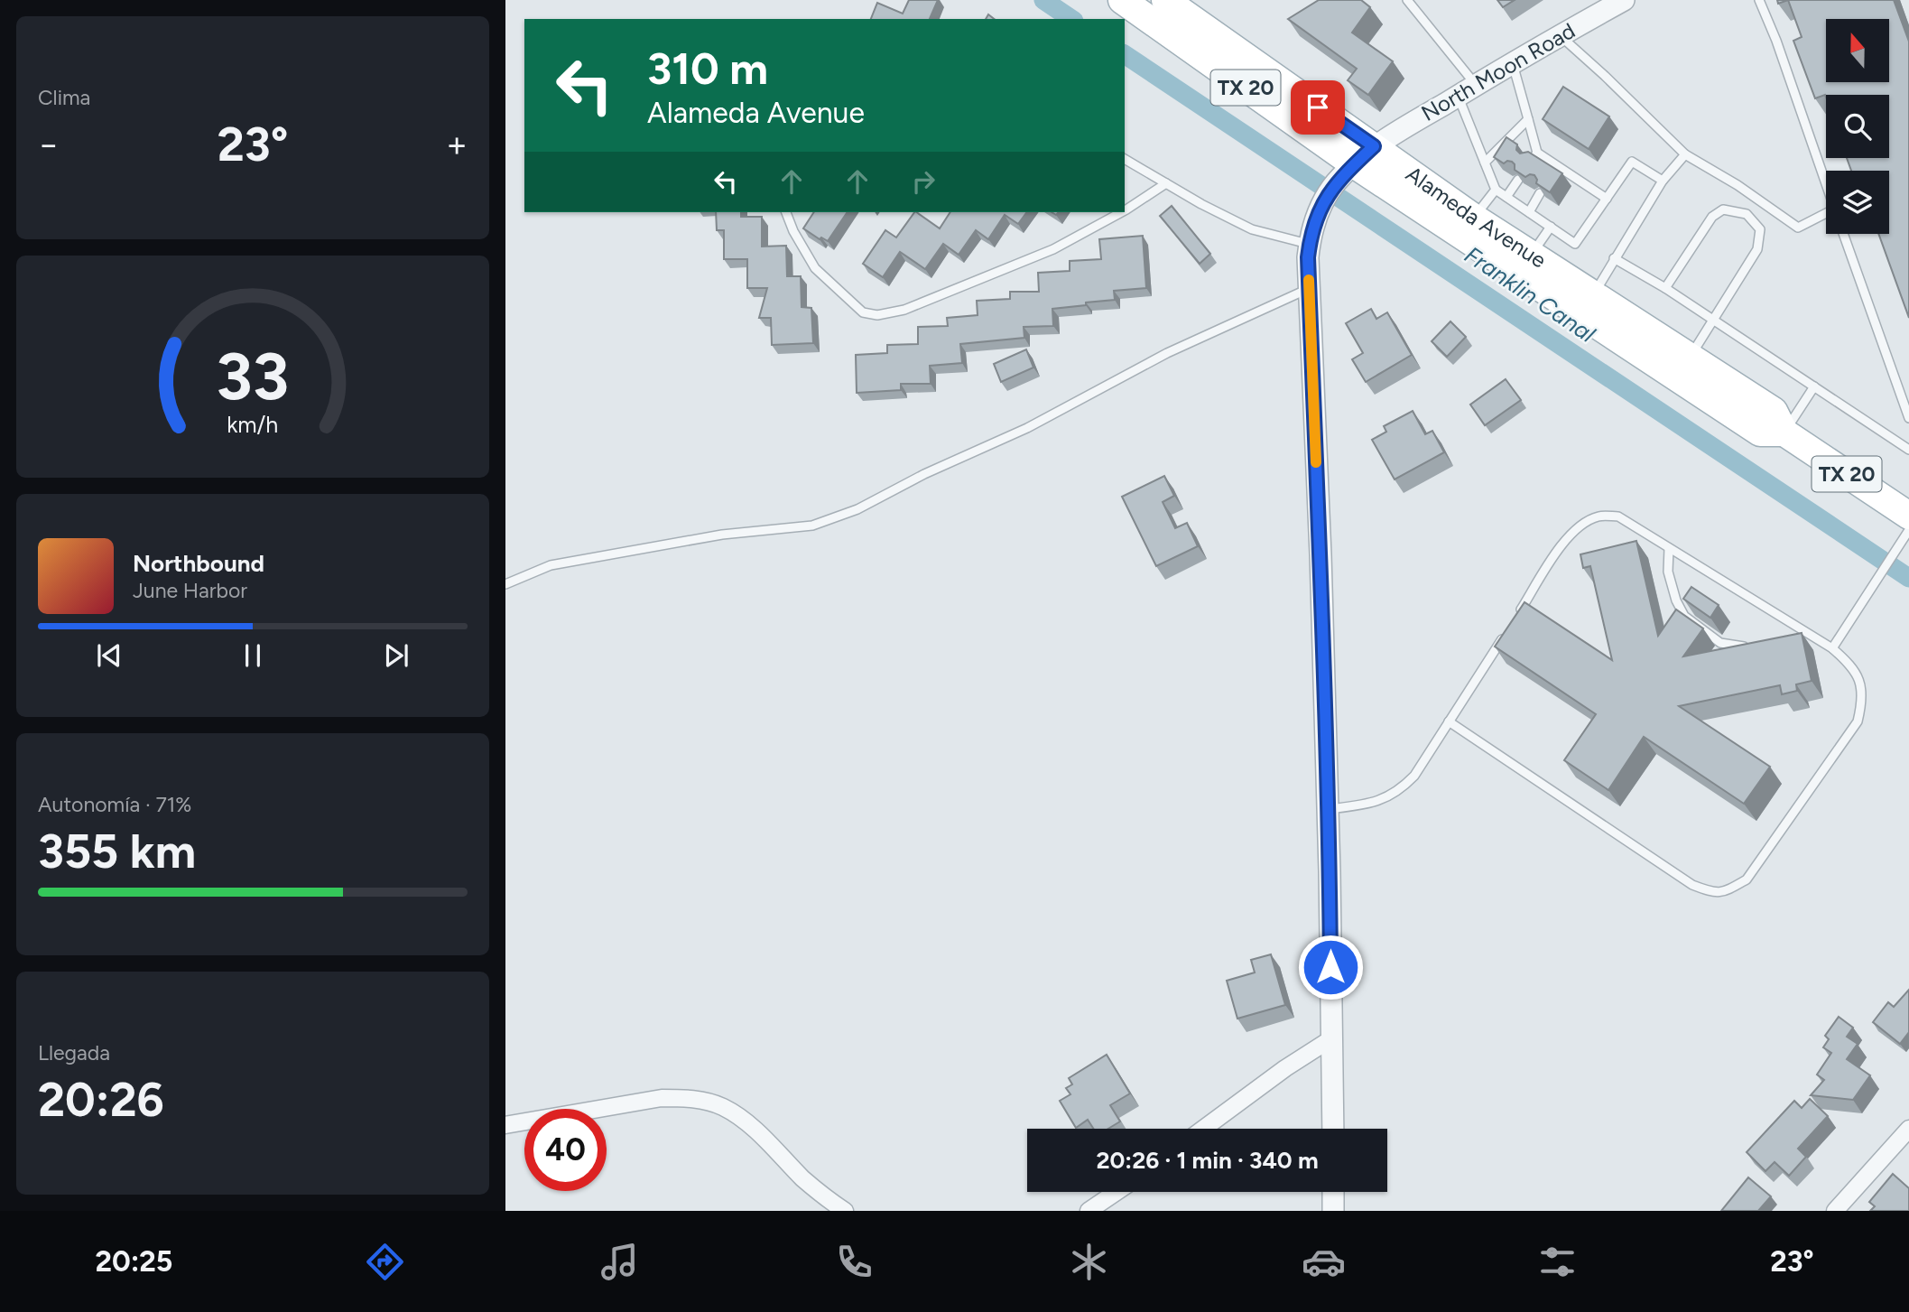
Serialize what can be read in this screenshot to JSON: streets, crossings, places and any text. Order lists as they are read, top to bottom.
{
  "streets": {
    "main road": ["TX 20", "Alameda Avenue"],
    "street": ["North Moon Road"]
  },
  "crossings": [
    ["North Moon Road", "Alameda Avenue"]
  ],
  "water": ["Franklin Canal"],
  "north": "top",
  "page": {
    "tile": [
      "Clima",
      ["Autonomía · 71%", "355 km"],
      ["Llegada", "20:26"]
    ],
    "turn": ["310 m", "Alameda Avenue"],
    "heat": ["−", "23°", "+"],
    "song": ["Northbound", "June Harbor"],
    "limit": "40",
    "trip": "20:26 · 1 min · 340 m",
    "tabs": ["20:25", "23°"],
    "gauge": ["33", "km/h"]
  }
}
